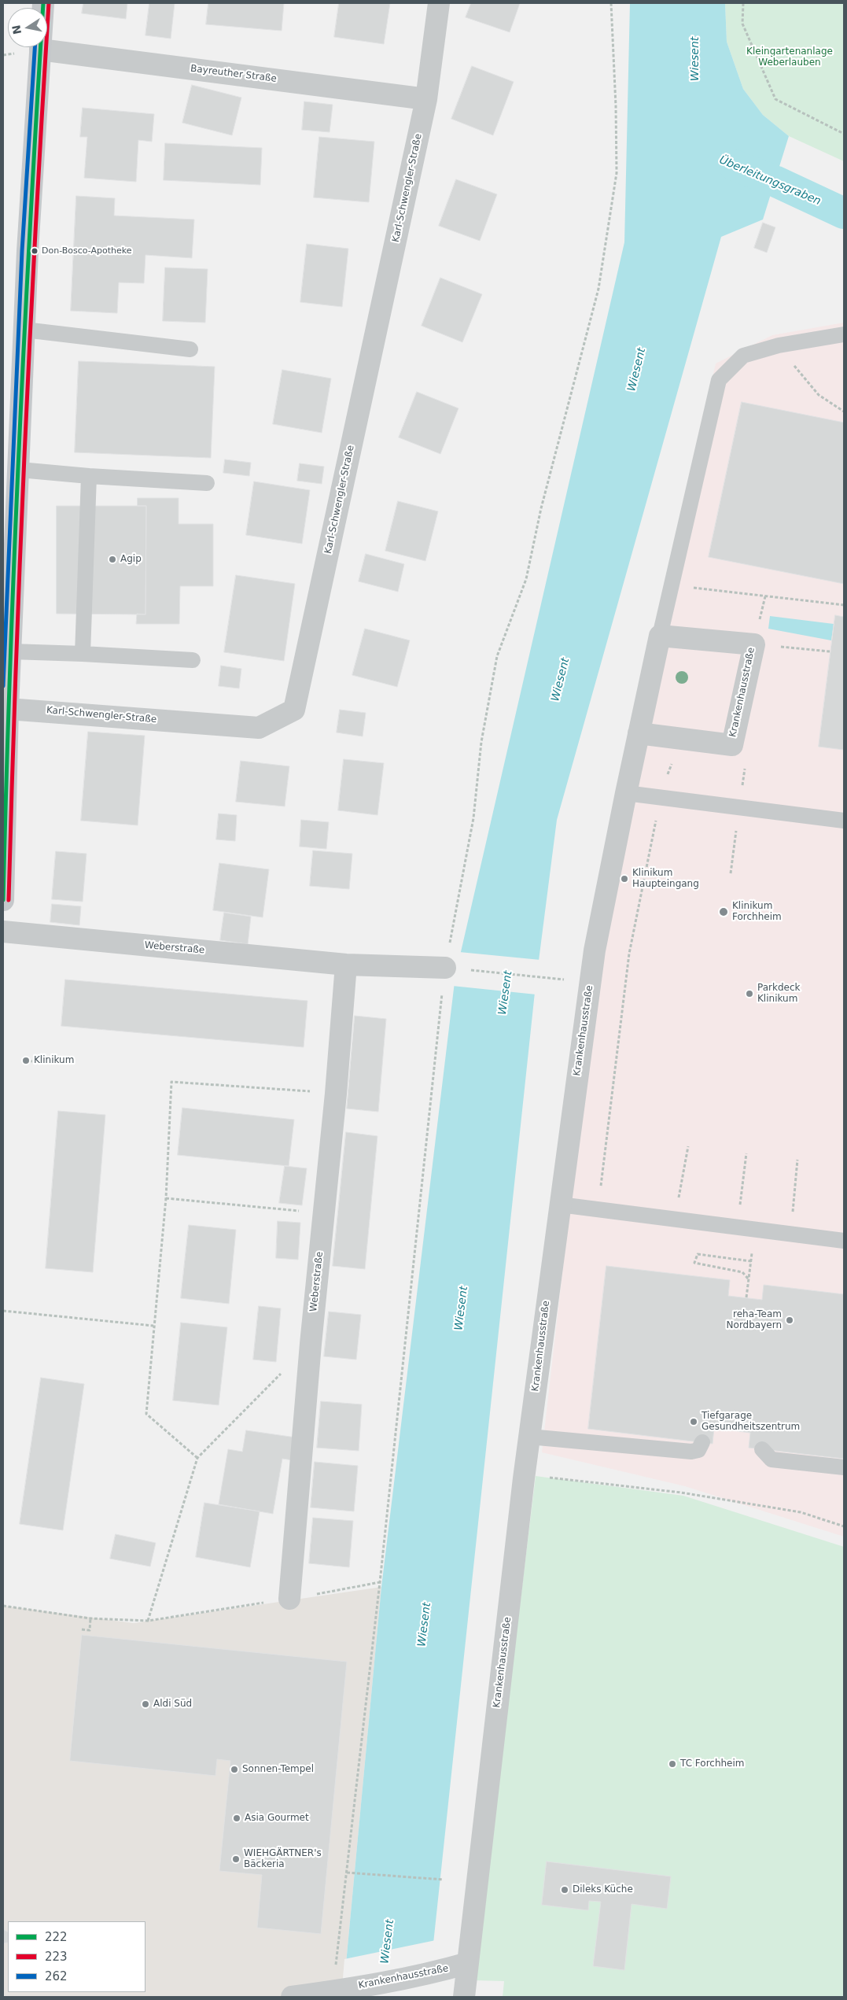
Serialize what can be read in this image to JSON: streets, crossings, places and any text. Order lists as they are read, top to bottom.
{
  "streets": {
    "street": [
      "Bayreuther Straße",
      "Karl-Schwengler-Straße",
      "Krankenhausstraße",
      "Weberstraße"
    ]
  },
  "crossings": [
    ["Bayreuther Straße", "Karl-Schwengler-Straße"]
  ],
  "water": ["Wiesent", "Überleitungsgraben"],
  "parks": ["Kleingartenanlage Weberlauben"],
  "places": [
    "Don-Bosco-Apotheke",
    "Agip",
    "Klinikum Haupteingang",
    "Klinikum Forchheim",
    "Parkdeck Klinikum",
    "Klinikum",
    "reha-Team Nordbayern",
    "Tiefgarage Gesundheitszentrum",
    "Aldi Süd",
    "TC Forchheim",
    "Sonnen-Tempel",
    "Asia Gourmet",
    "WIEHGÄRTNER's Bäckeria",
    "Dileks Küche"
  ],
  "lines": ["transit line 222", "transit line 223", "transit line 262"],
  "legend": ["222", "223", "262"],
  "north": "left"
}
